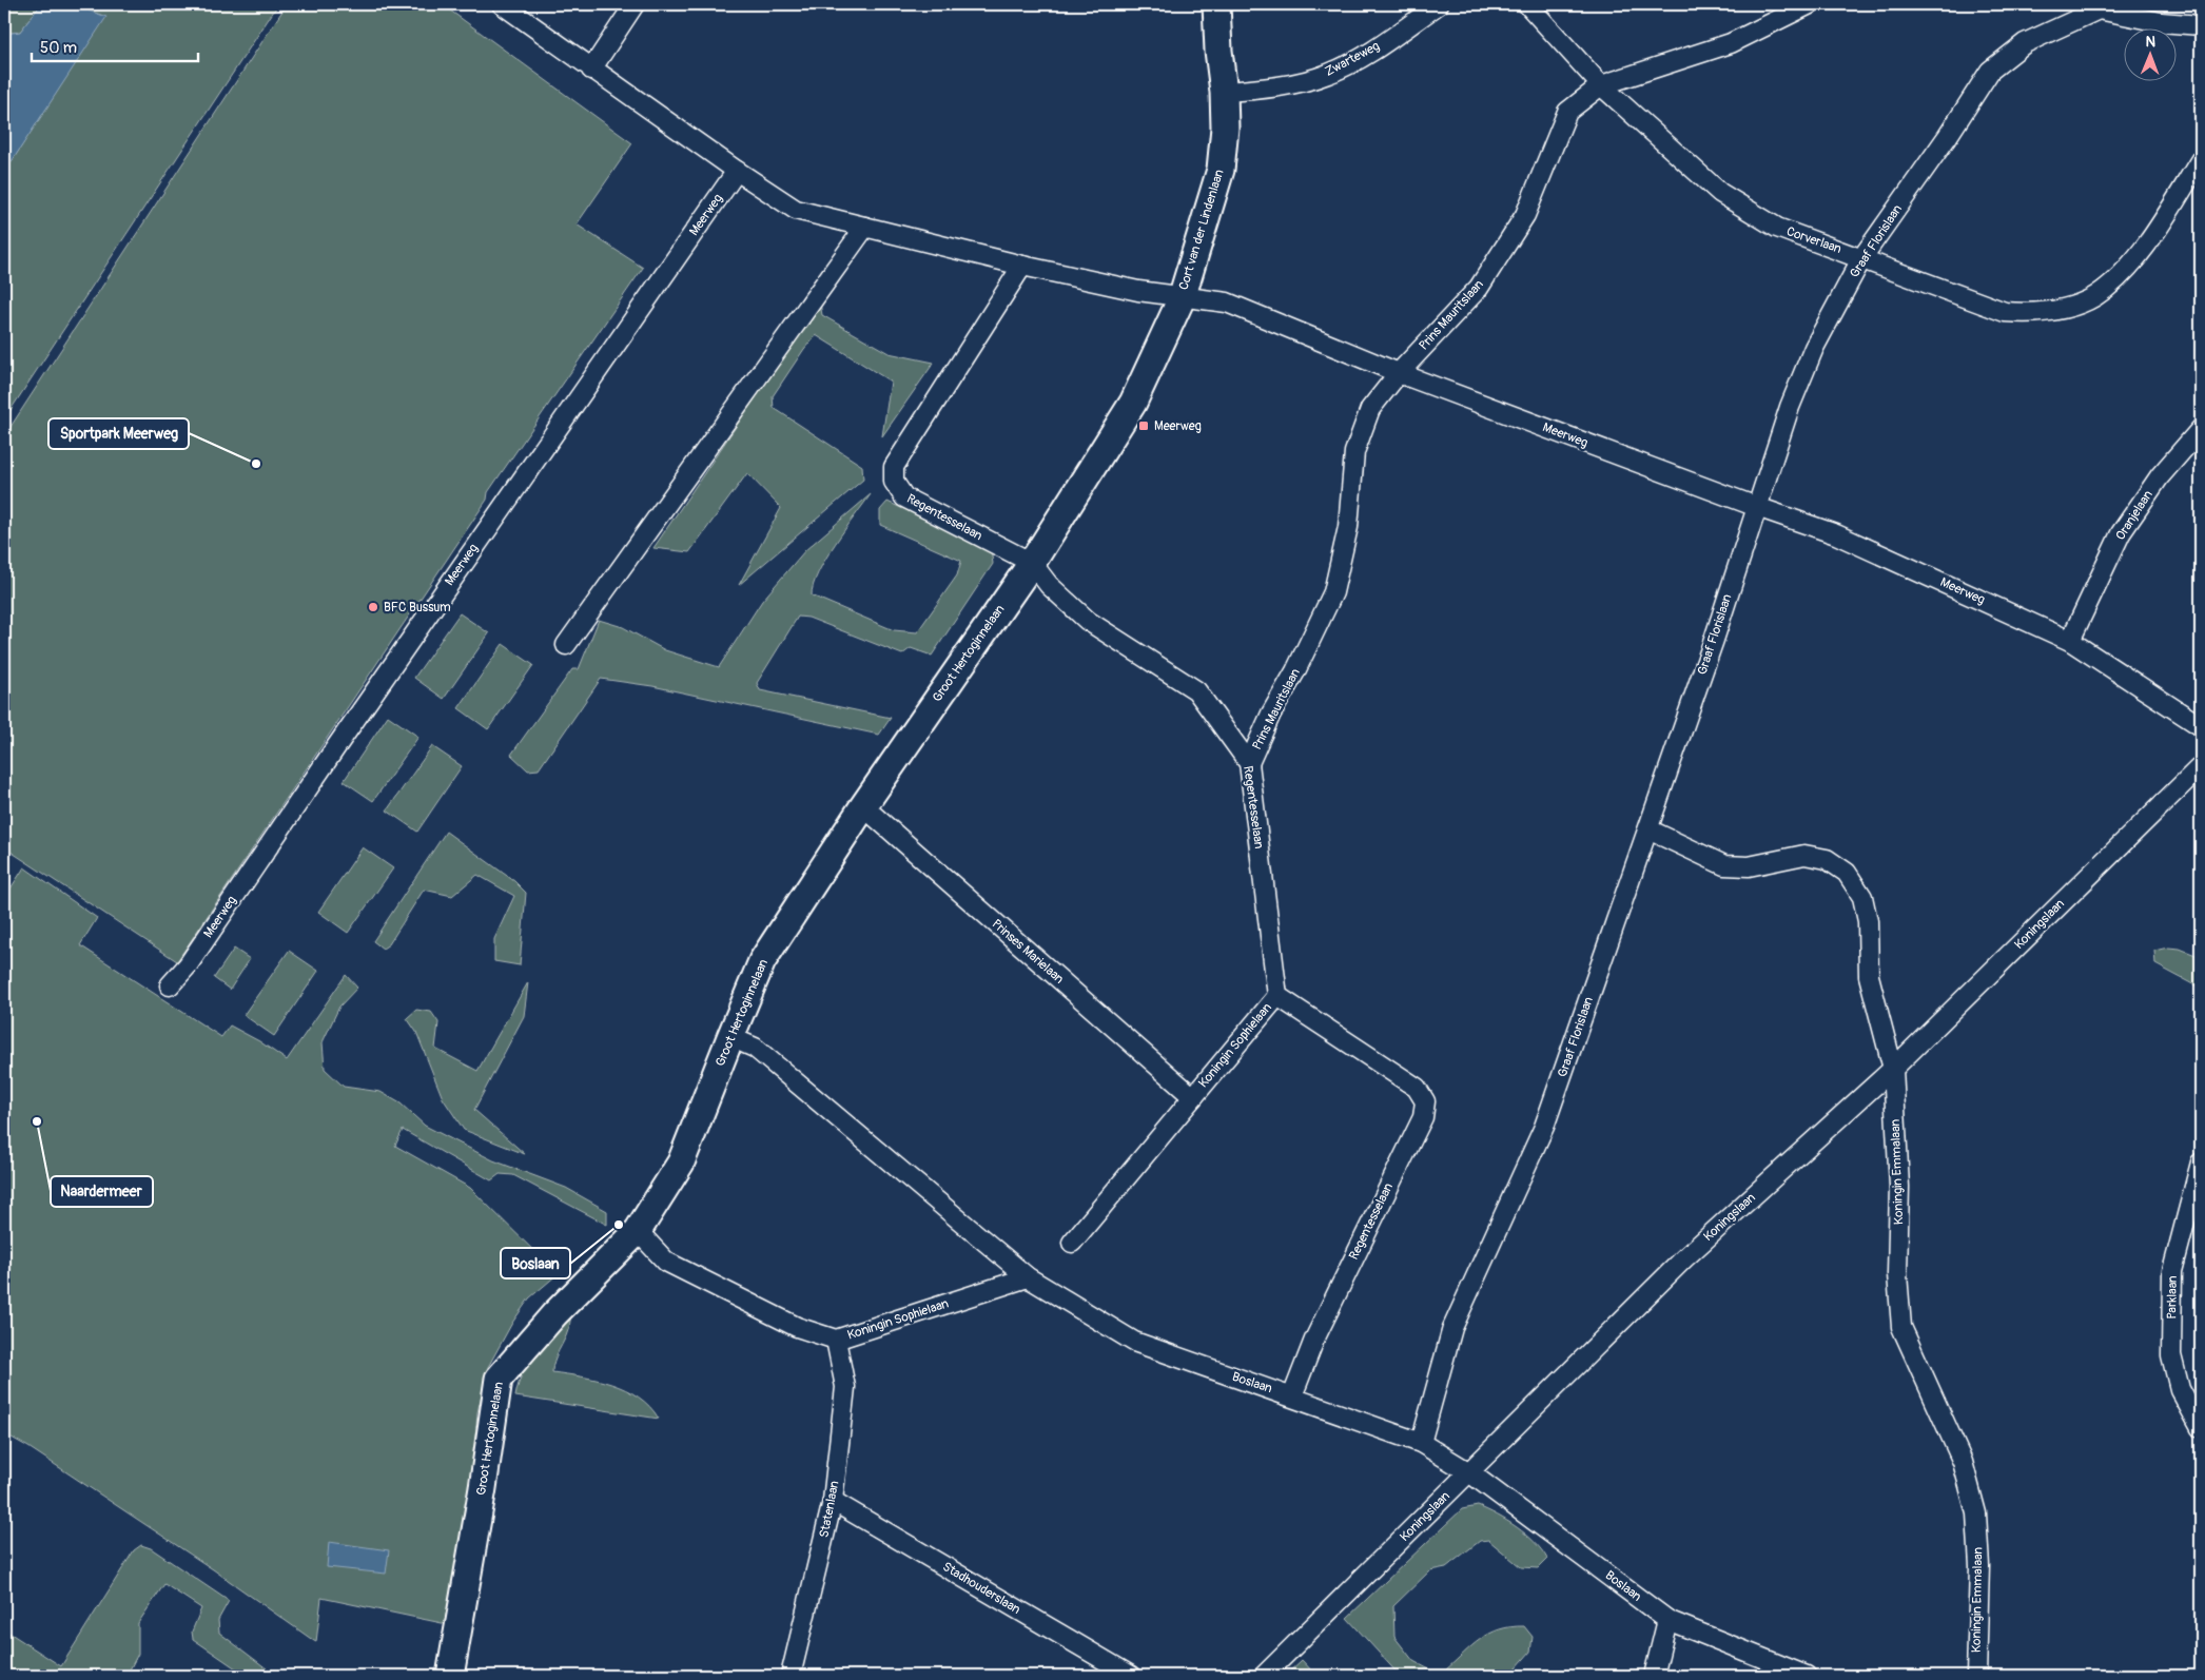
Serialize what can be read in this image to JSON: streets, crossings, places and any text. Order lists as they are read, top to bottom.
{
  "streets": {
    "main road": ["Cort van der Lindenlaan", "Groot Hertoginnelaan"],
    "street": [
      "Zwarteweg",
      "Meerweg",
      "Corverlaan",
      "Graaf Florislaan",
      "Prins Mauritslaan",
      "Oranjelaan",
      "Regentesselaan",
      "Koningslaan",
      "Prinses Marielaan",
      "Koningin Sophielaan",
      "Koningin Emmalaan",
      "Parklaan",
      "Boslaan",
      "Statenlaan",
      "Stadhouderslaan"
    ]
  },
  "crossings": [
    ["Zwarteweg", "Cort van der Lindenlaan"],
    ["Meerweg", "Cort van der Lindenlaan"],
    ["Meerweg", "Graaf Florislaan"],
    ["Meerweg", "Prins Mauritslaan"],
    ["Meerweg", "Oranjelaan"],
    ["Meerweg", "Regentesselaan"],
    ["Meerweg", "Groot Hertoginnelaan"],
    ["Cort van der Lindenlaan", "Groot Hertoginnelaan"],
    ["Corverlaan", "Graaf Florislaan"],
    ["Corverlaan", "Prins Mauritslaan"],
    ["Graaf Florislaan", "Koningin Emmalaan"],
    ["Graaf Florislaan", "Boslaan"],
    ["Prins Mauritslaan", "Regentesselaan"],
    ["Regentesselaan", "Groot Hertoginnelaan"],
    ["Regentesselaan", "Koningin Sophielaan"],
    ["Regentesselaan", "Boslaan"],
    ["Groot Hertoginnelaan", "Prinses Marielaan"],
    ["Groot Hertoginnelaan", "Koningin Sophielaan"],
    ["Groot Hertoginnelaan", "Boslaan"],
    ["Koningslaan", "Koningin Emmalaan"],
    ["Koningslaan", "Boslaan"],
    ["Prinses Marielaan", "Koningin Sophielaan"],
    ["Koningin Sophielaan", "Boslaan"],
    ["Koningin Sophielaan", "Statenlaan"],
    ["Statenlaan", "Stadhouderslaan"]
  ],
  "places": {
    "transit": ["Meerweg"],
    "other": [
      "Sportpark Meerweg",
      "BFC Bussum",
      "Naardermeer",
      "Boslaan"
    ]
  },
  "scale_bar": "50 m",
  "north": "top"
}
